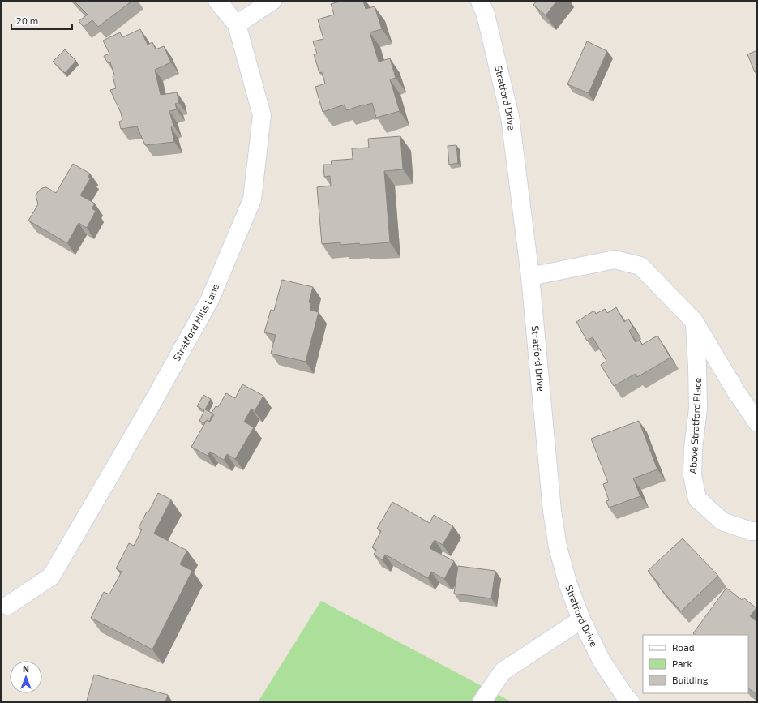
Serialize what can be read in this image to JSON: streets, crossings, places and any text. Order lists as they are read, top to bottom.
{
  "streets": {
    "street": ["Stratford Drive", "Stratford Hills Lane", "Above Stratford Place"]
  },
  "legend": ["Road", "Park", "Building"],
  "scale_bar": "20 m",
  "north": "top"
}
